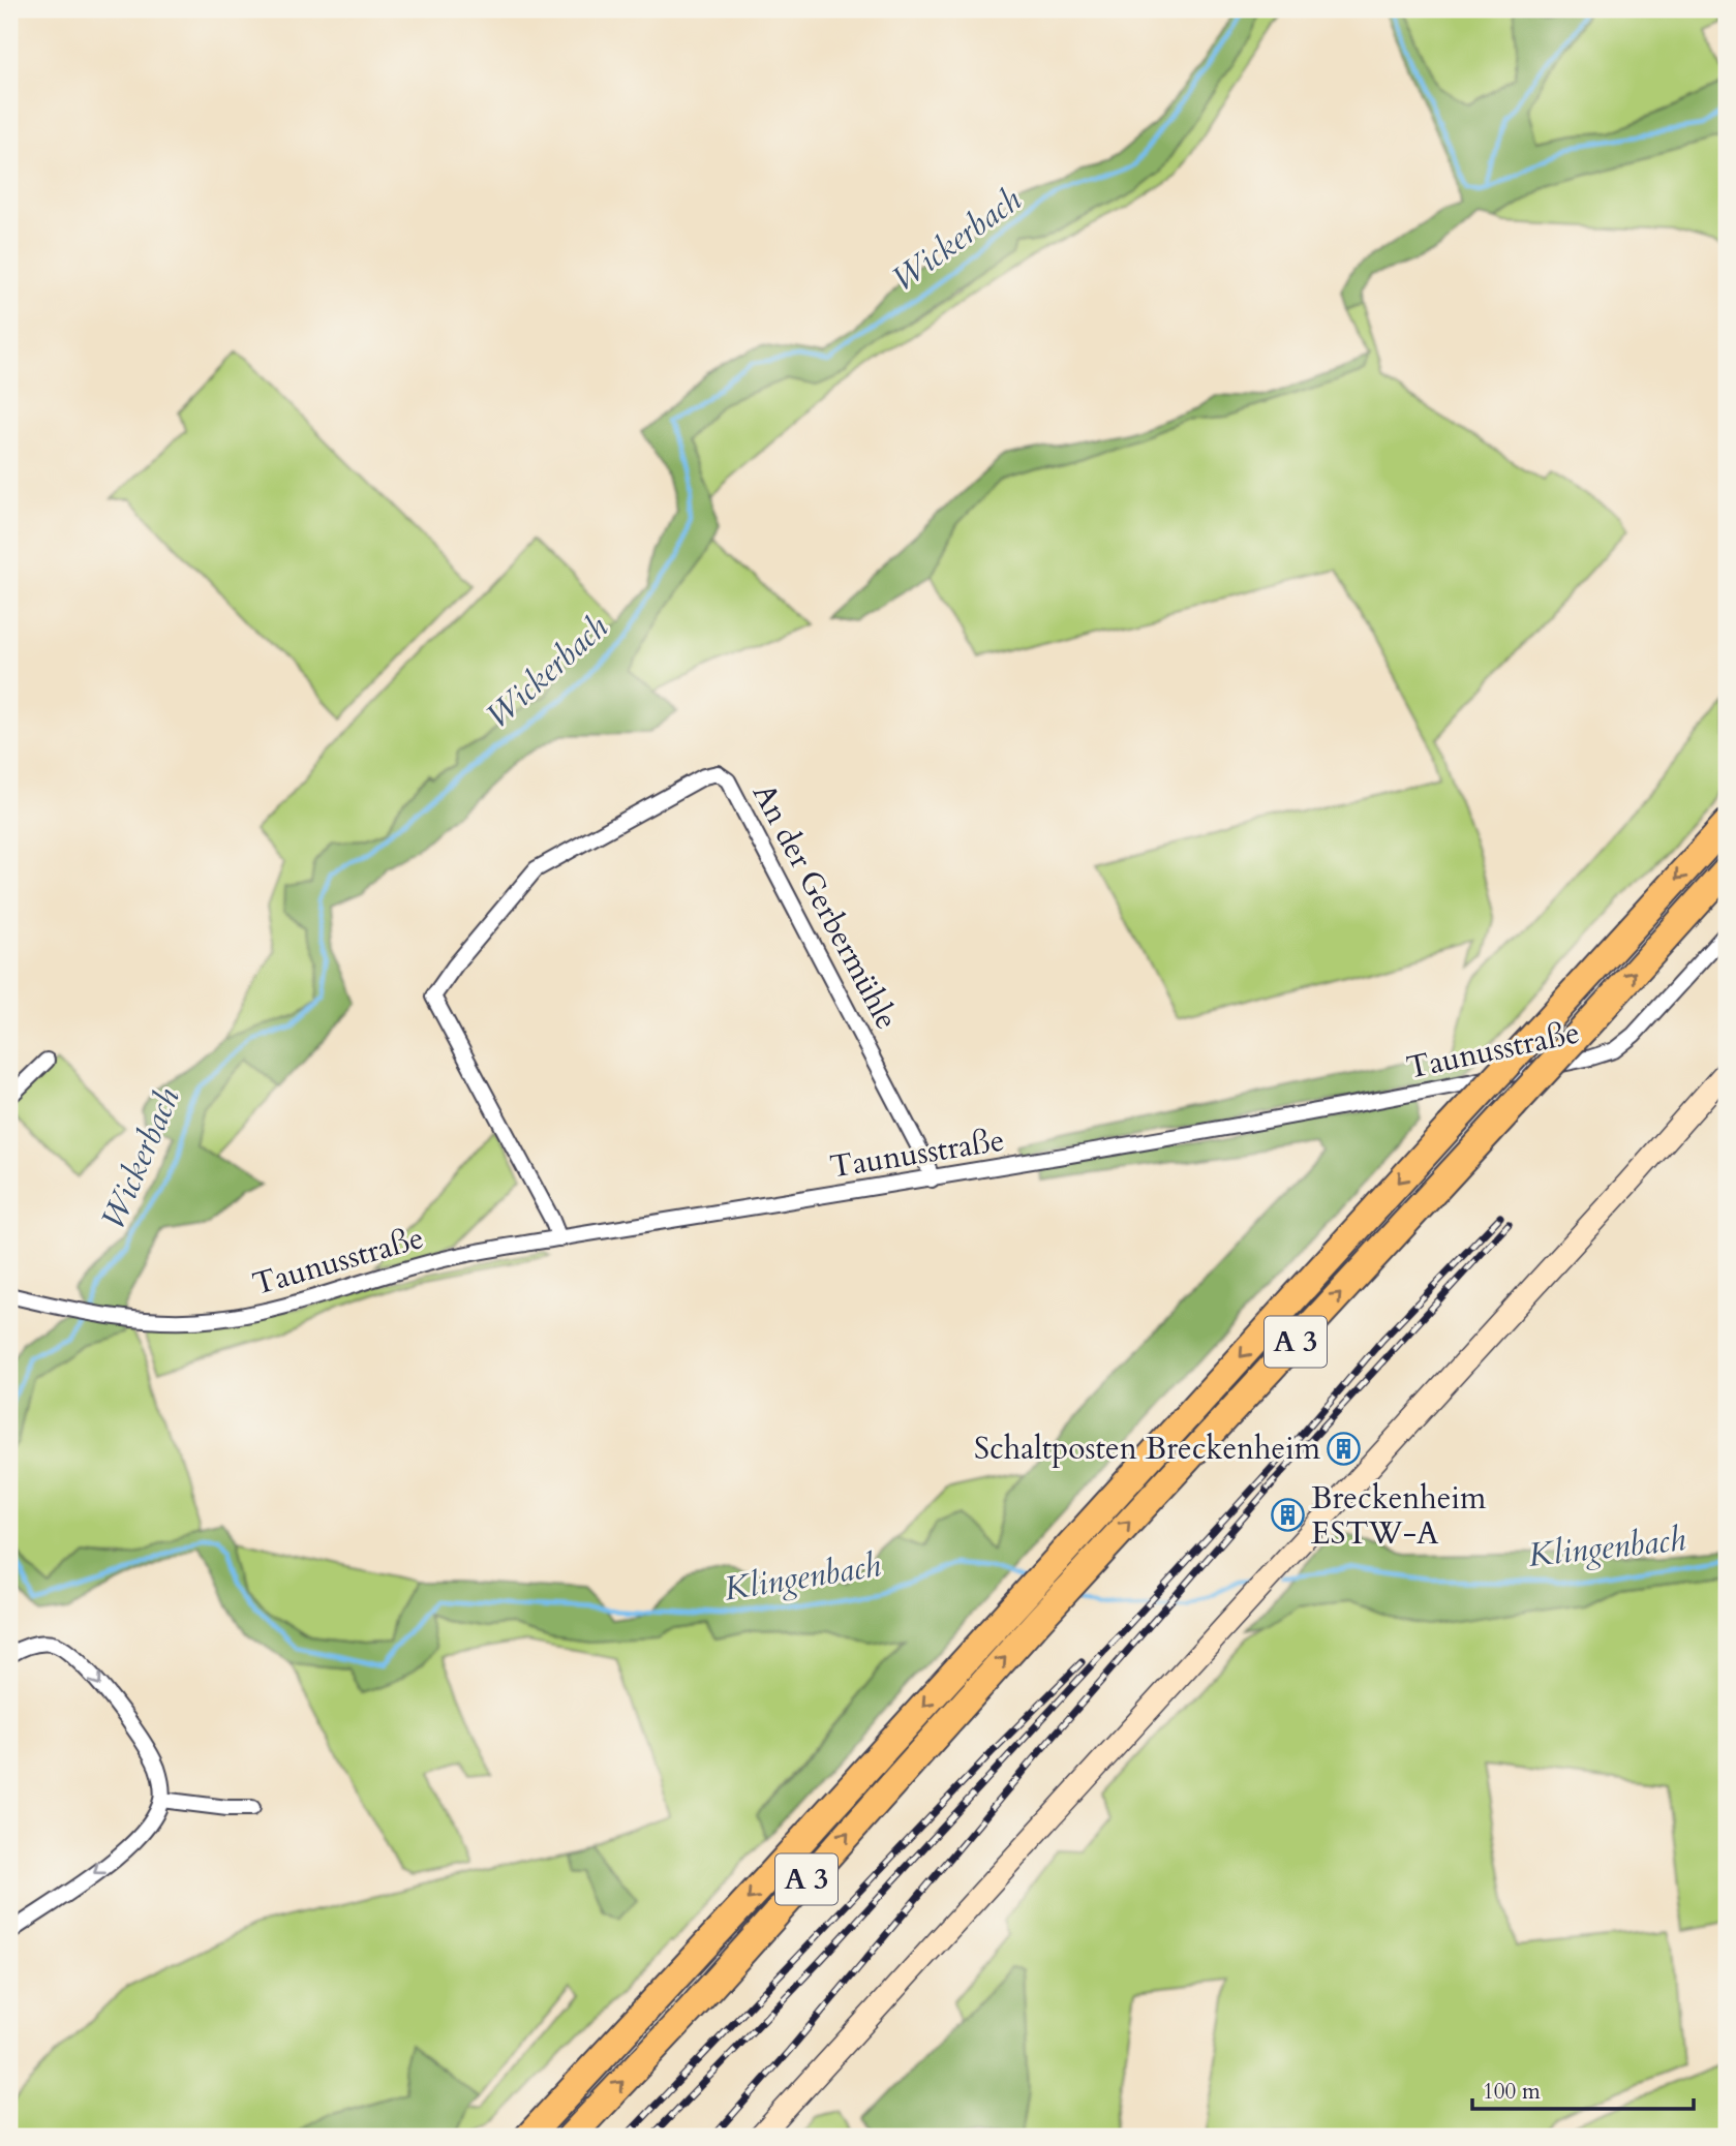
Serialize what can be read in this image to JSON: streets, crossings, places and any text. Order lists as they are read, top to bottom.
{
  "streets": {
    "highway": ["A 3"],
    "street": ["An der Gerbermühle", "Taunusstraße"]
  },
  "crossings": [
    ["An der Gerbermühle", "Taunusstraße"]
  ],
  "water": ["Wickerbach", "Klingenbach"],
  "places": {
    "building": ["Schaltposten Breckenheim", "Breckenheim ESTW-A"]
  },
  "scale_bar": "100 m"
}
